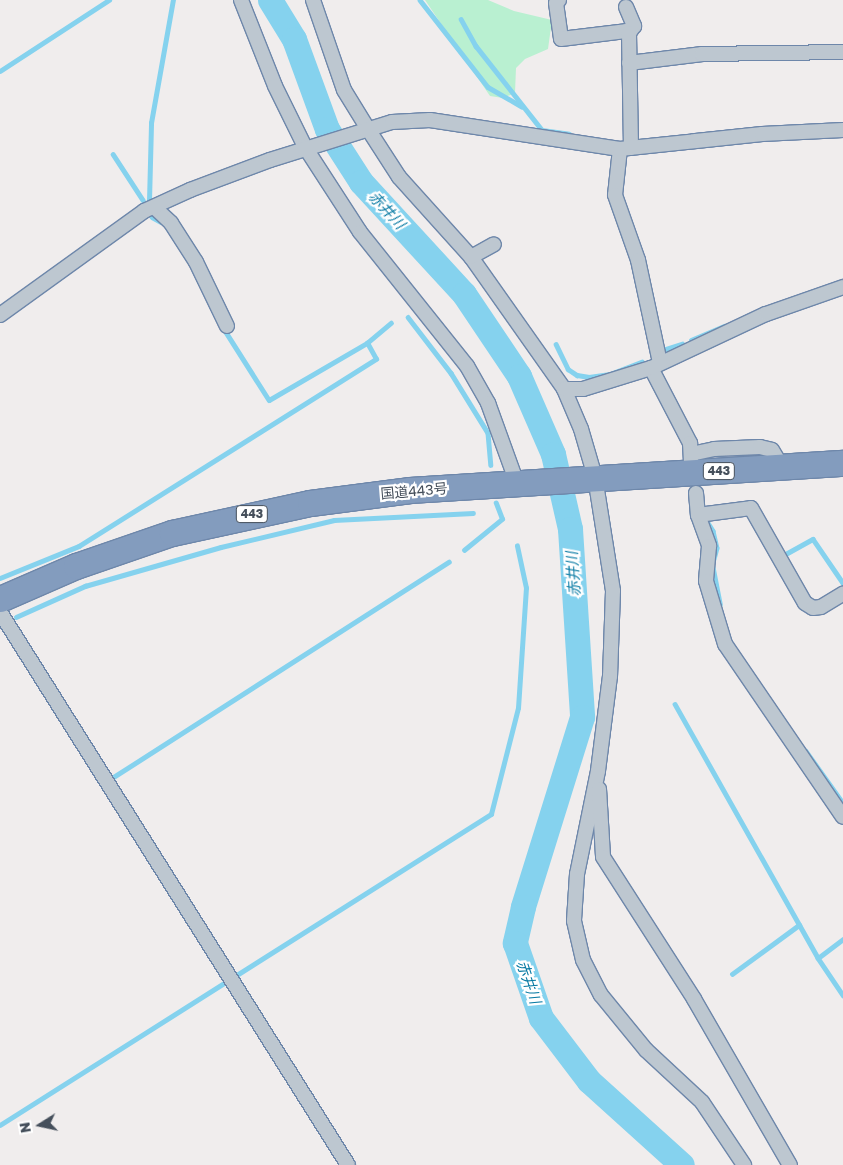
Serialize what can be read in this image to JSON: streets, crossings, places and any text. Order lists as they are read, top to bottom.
{
  "streets": {
    "highway": ["443", "国道443号"]
  },
  "water": ["赤井川"],
  "north": "left"
}
